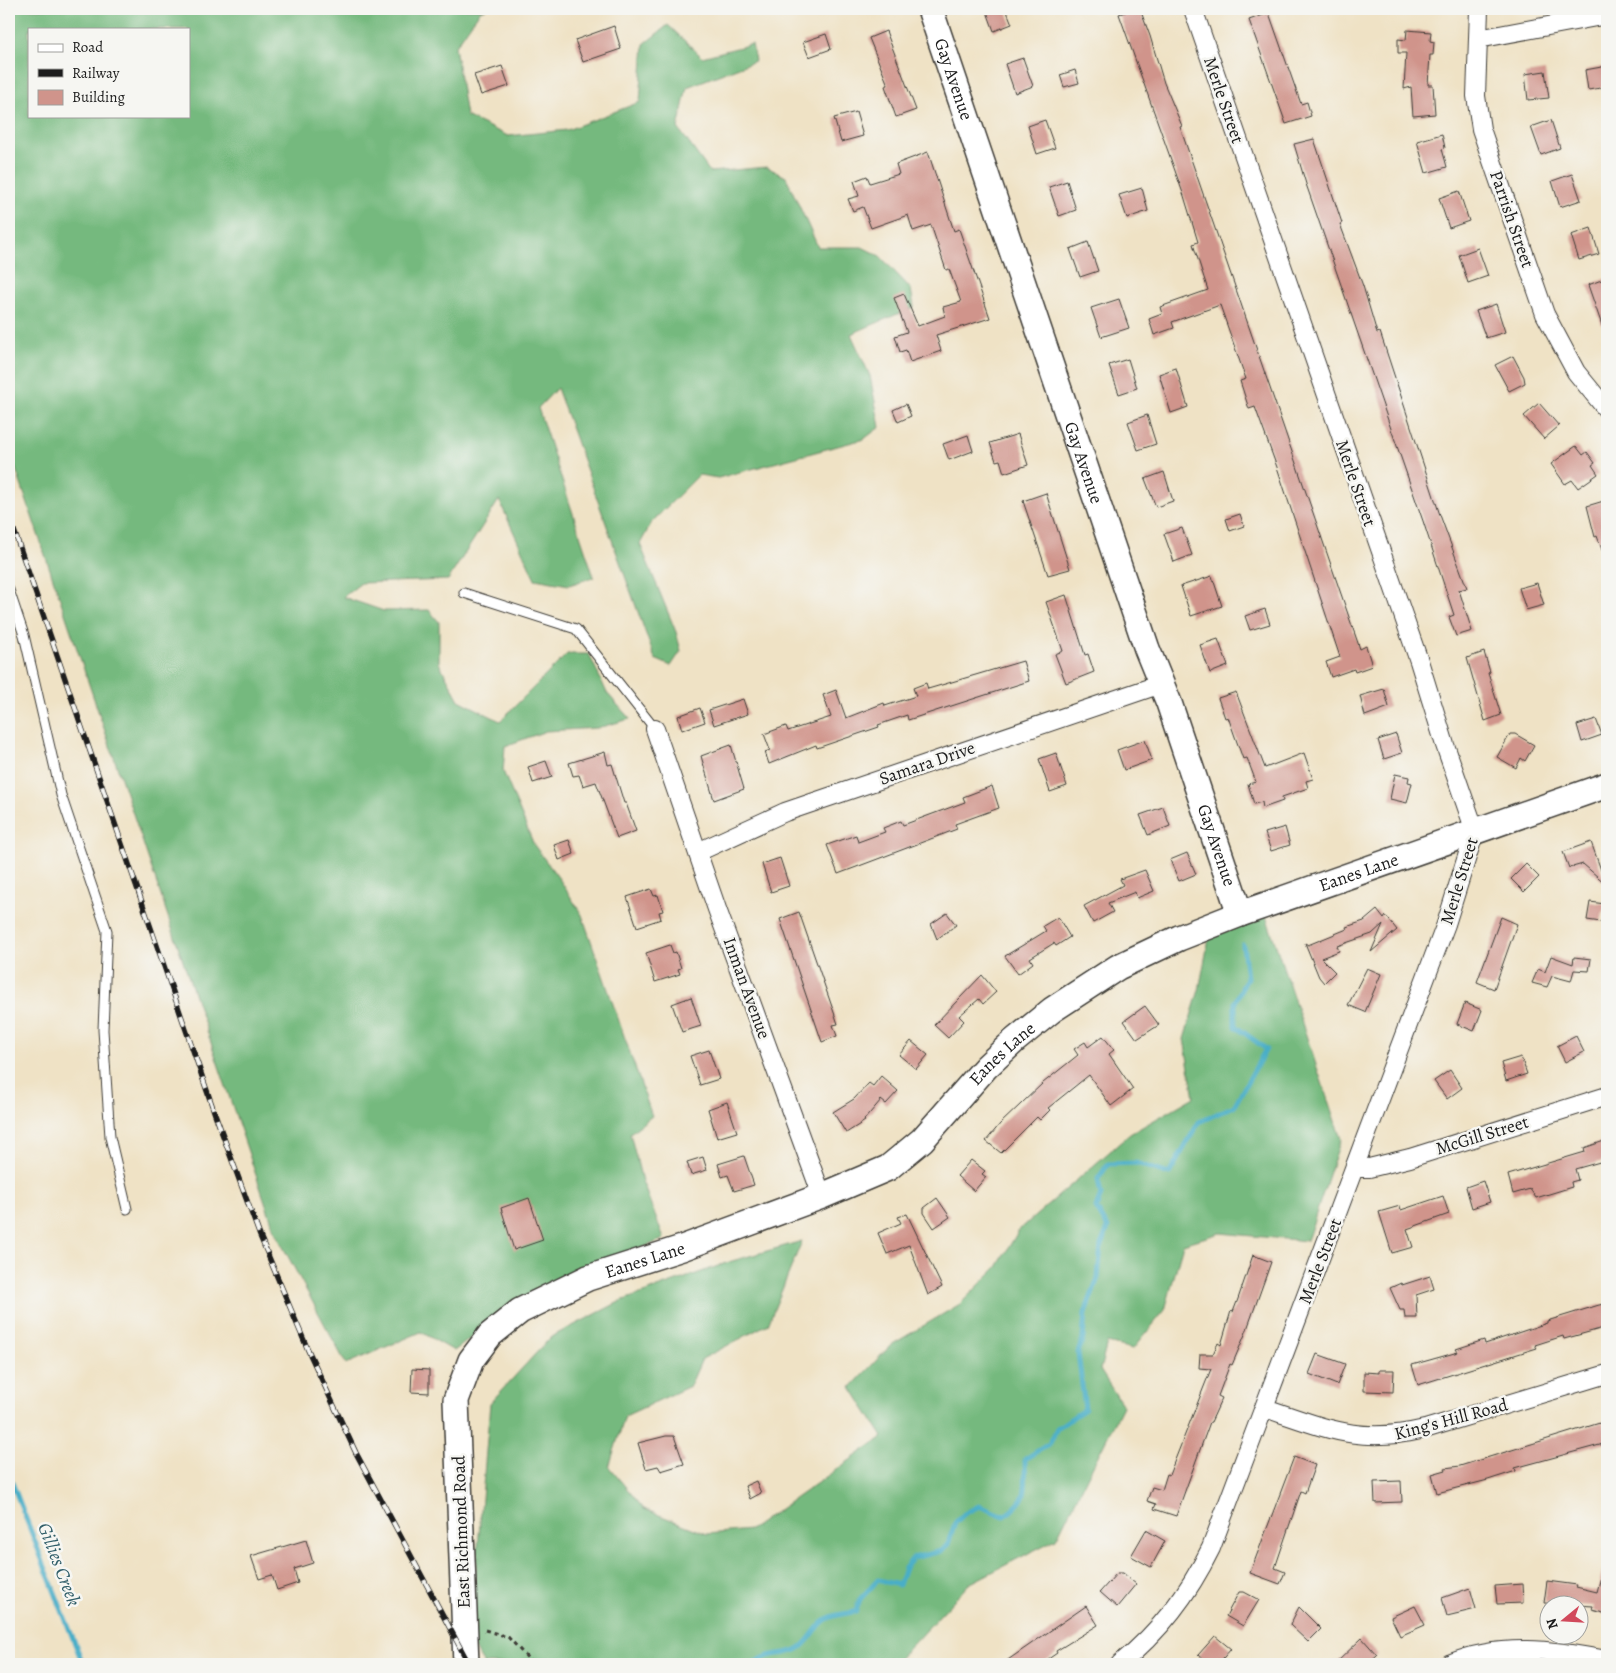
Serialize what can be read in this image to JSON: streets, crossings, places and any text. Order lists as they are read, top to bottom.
{
  "streets": {
    "street": [
      "Gay Avenue",
      "Merle Street",
      "Parrish Street",
      "Samara Drive",
      "Eanes Lane",
      "Inman Avenue",
      "McGill Street",
      "King's Hill Road",
      "East Richmond Road"
    ]
  },
  "crossings": [
    ["Gay Avenue", "Samara Drive"],
    ["Gay Avenue", "Eanes Lane"],
    ["Merle Street", "Eanes Lane"],
    ["Merle Street", "McGill Street"],
    ["Merle Street", "King's Hill Road"],
    ["Samara Drive", "Inman Avenue"],
    ["Eanes Lane", "Inman Avenue"],
    ["Eanes Lane", "East Richmond Road"]
  ],
  "water": ["Gillies Creek"],
  "legend": ["Road", "Railway", "Building"],
  "north": "left"
}
